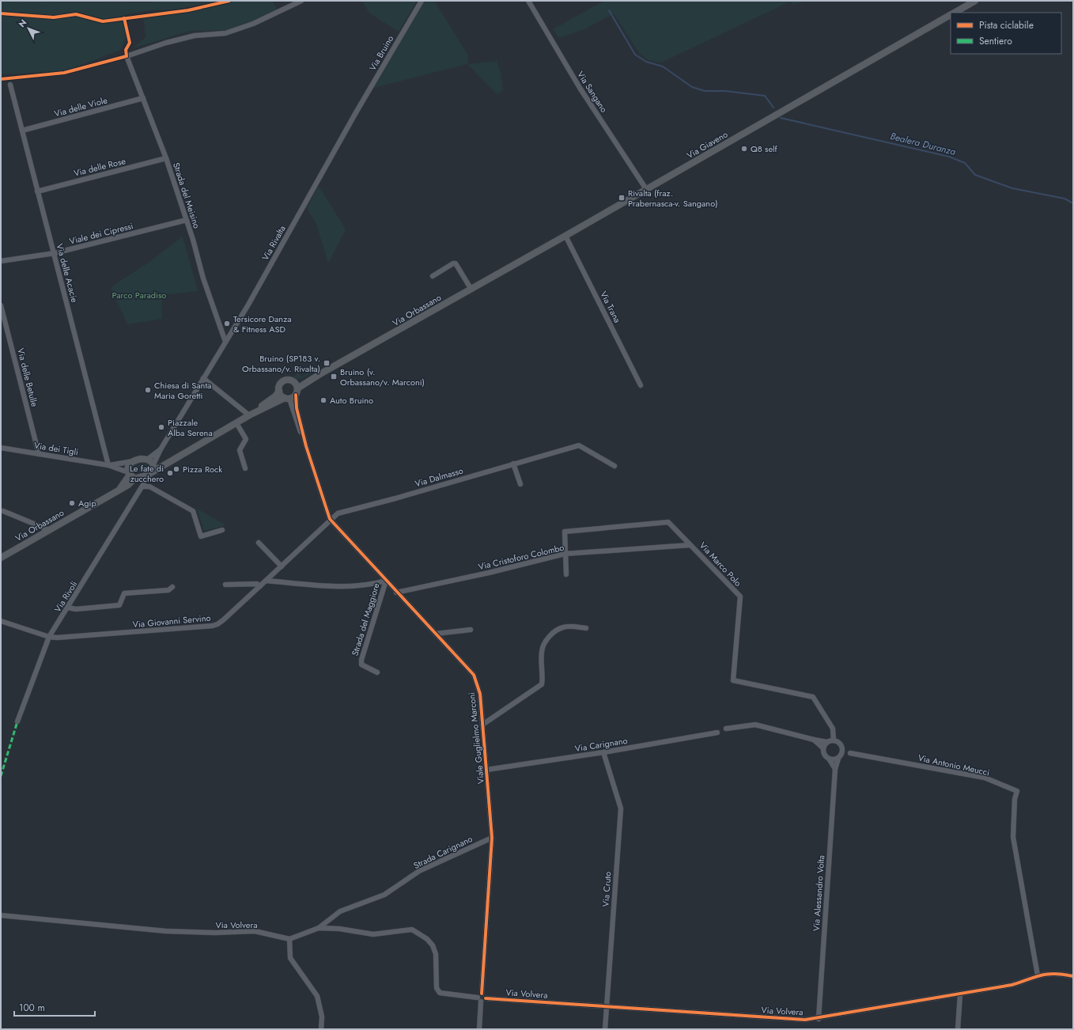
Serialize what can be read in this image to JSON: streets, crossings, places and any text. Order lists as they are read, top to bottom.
{
  "streets": {
    "main road": ["Via Giaveno", "Via Orbassano"],
    "street": [
      "Via Bruino",
      "Via Sangano",
      "Via delle Viole",
      "Via delle Rose",
      "Strada del Meisino",
      "Viale dei Cipressi",
      "Via Rivalta",
      "Via delle Acacie",
      "Via Trana",
      "Via delle Betulle",
      "Via dei Tigli",
      "Via Dalmasso",
      "Via Cristoforo Colombo",
      "Via Marco Polo",
      "Via Rivoli",
      "Strada del Maggiore",
      "Via Giovanni Servino",
      "Viale Guglielmo Marconi",
      "Via Carignano",
      "Via Antonio Meucci",
      "Strada Carignano",
      "Via Cruto",
      "Via Alessandro Volta",
      "Via Volvera"
    ]
  },
  "crossings": [
    ["Via Bruino", "Via Rivalta"],
    ["Via Sangano", "Via Giaveno"],
    ["Via delle Viole", "Strada del Meisino"],
    ["Via delle Viole", "Via delle Acacie"],
    ["Via Giaveno", "Via Trana"],
    ["Via Giaveno", "Via Orbassano"],
    ["Via delle Rose", "Strada del Meisino"],
    ["Via delle Rose", "Via delle Acacie"],
    ["Strada del Meisino", "Viale dei Cipressi"],
    ["Strada del Meisino", "Via Rivalta"],
    ["Viale dei Cipressi", "Via delle Acacie"],
    ["Via Rivalta", "Via Orbassano"],
    ["Via Rivalta", "Via dei Tigli"],
    ["Via Rivalta", "Via Rivoli"],
    ["Via delle Acacie", "Via dei Tigli"],
    ["Via Orbassano", "Via dei Tigli"],
    ["Via Orbassano", "Via Rivoli"],
    ["Via Orbassano", "Viale Guglielmo Marconi"],
    ["Via delle Betulle", "Via dei Tigli"],
    ["Via dei Tigli", "Via Rivoli"],
    ["Via Dalmasso", "Via Giovanni Servino"],
    ["Via Dalmasso", "Viale Guglielmo Marconi"],
    ["Via Cristoforo Colombo", "Via Marco Polo"],
    ["Via Cristoforo Colombo", "Viale Guglielmo Marconi"],
    ["Via Marco Polo", "Via Alessandro Volta"],
    ["Via Rivoli", "Via Giovanni Servino"],
    ["Strada del Maggiore", "Viale Guglielmo Marconi"],
    ["Viale Guglielmo Marconi", "Via Carignano"],
    ["Viale Guglielmo Marconi", "Strada Carignano"],
    ["Via Carignano", "Via Cruto"],
    ["Via Antonio Meucci", "Via Volvera"],
    ["Via Cruto", "Via Volvera"],
    ["Via Alessandro Volta", "Via Volvera"]
  ],
  "water": ["Bealera Duranza"],
  "parks": ["Parco Paradiso"],
  "places": {
    "other": [
      "Q8 self",
      "Tersicore Danza & Fitness ASD",
      "Chiesa di Santa Maria Goretti",
      "Auto Bruino",
      "Piazzale Alba Serena",
      "Pizza Rock",
      "Le fate di zucchero",
      "Agip"
    ],
    "transit": ["Rivalta (fraz. Prabernasca-v. Sangano)", "Bruino (SP183 v. Orbassano/v. Rivalta)", "Bruino (v. Orbassano/v. Marconi)"]
  },
  "legend": ["Pista ciclabile", "Sentiero"],
  "scale_bar": "100 m",
  "north": "top left"
}
